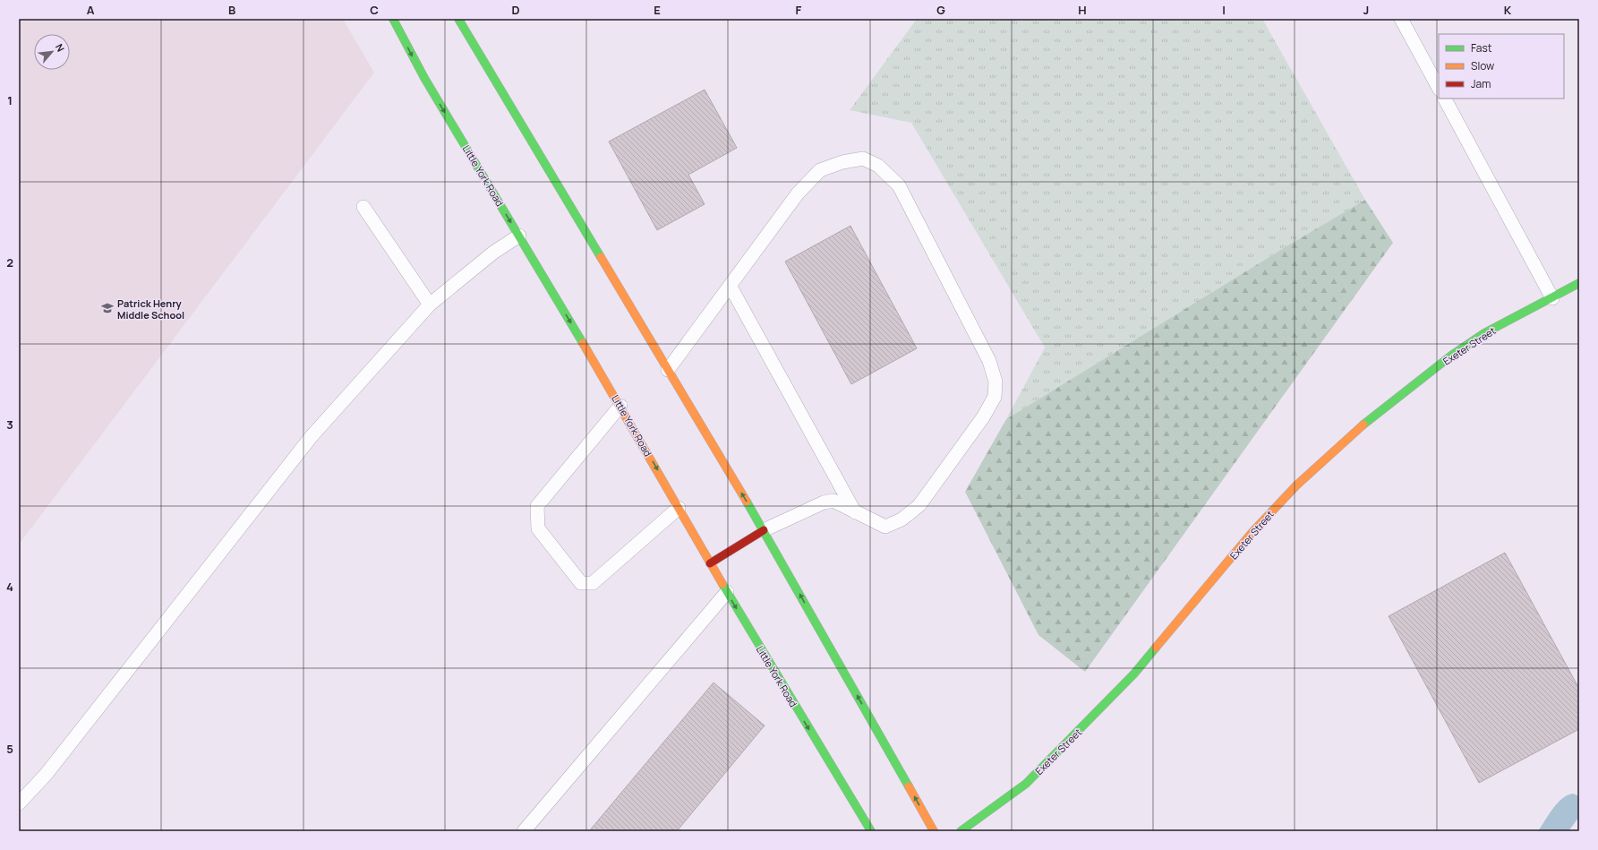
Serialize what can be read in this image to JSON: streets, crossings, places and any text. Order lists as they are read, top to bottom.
{
  "streets": {
    "main road": ["Little York Road", "Exeter Street"]
  },
  "places": {
    "school or university": ["Patrick Henry Middle School"]
  },
  "legend": ["Fast", "Slow", "Jam"],
  "north": "top right",
  "grid": {
    "columns": [
      "A",
      "B",
      "C",
      "D",
      "E",
      "F",
      "G",
      "H",
      "I",
      "J",
      "K"
    ],
    "rows": [
      "1",
      "2",
      "3",
      "4",
      "5"
    ]
  }
}
